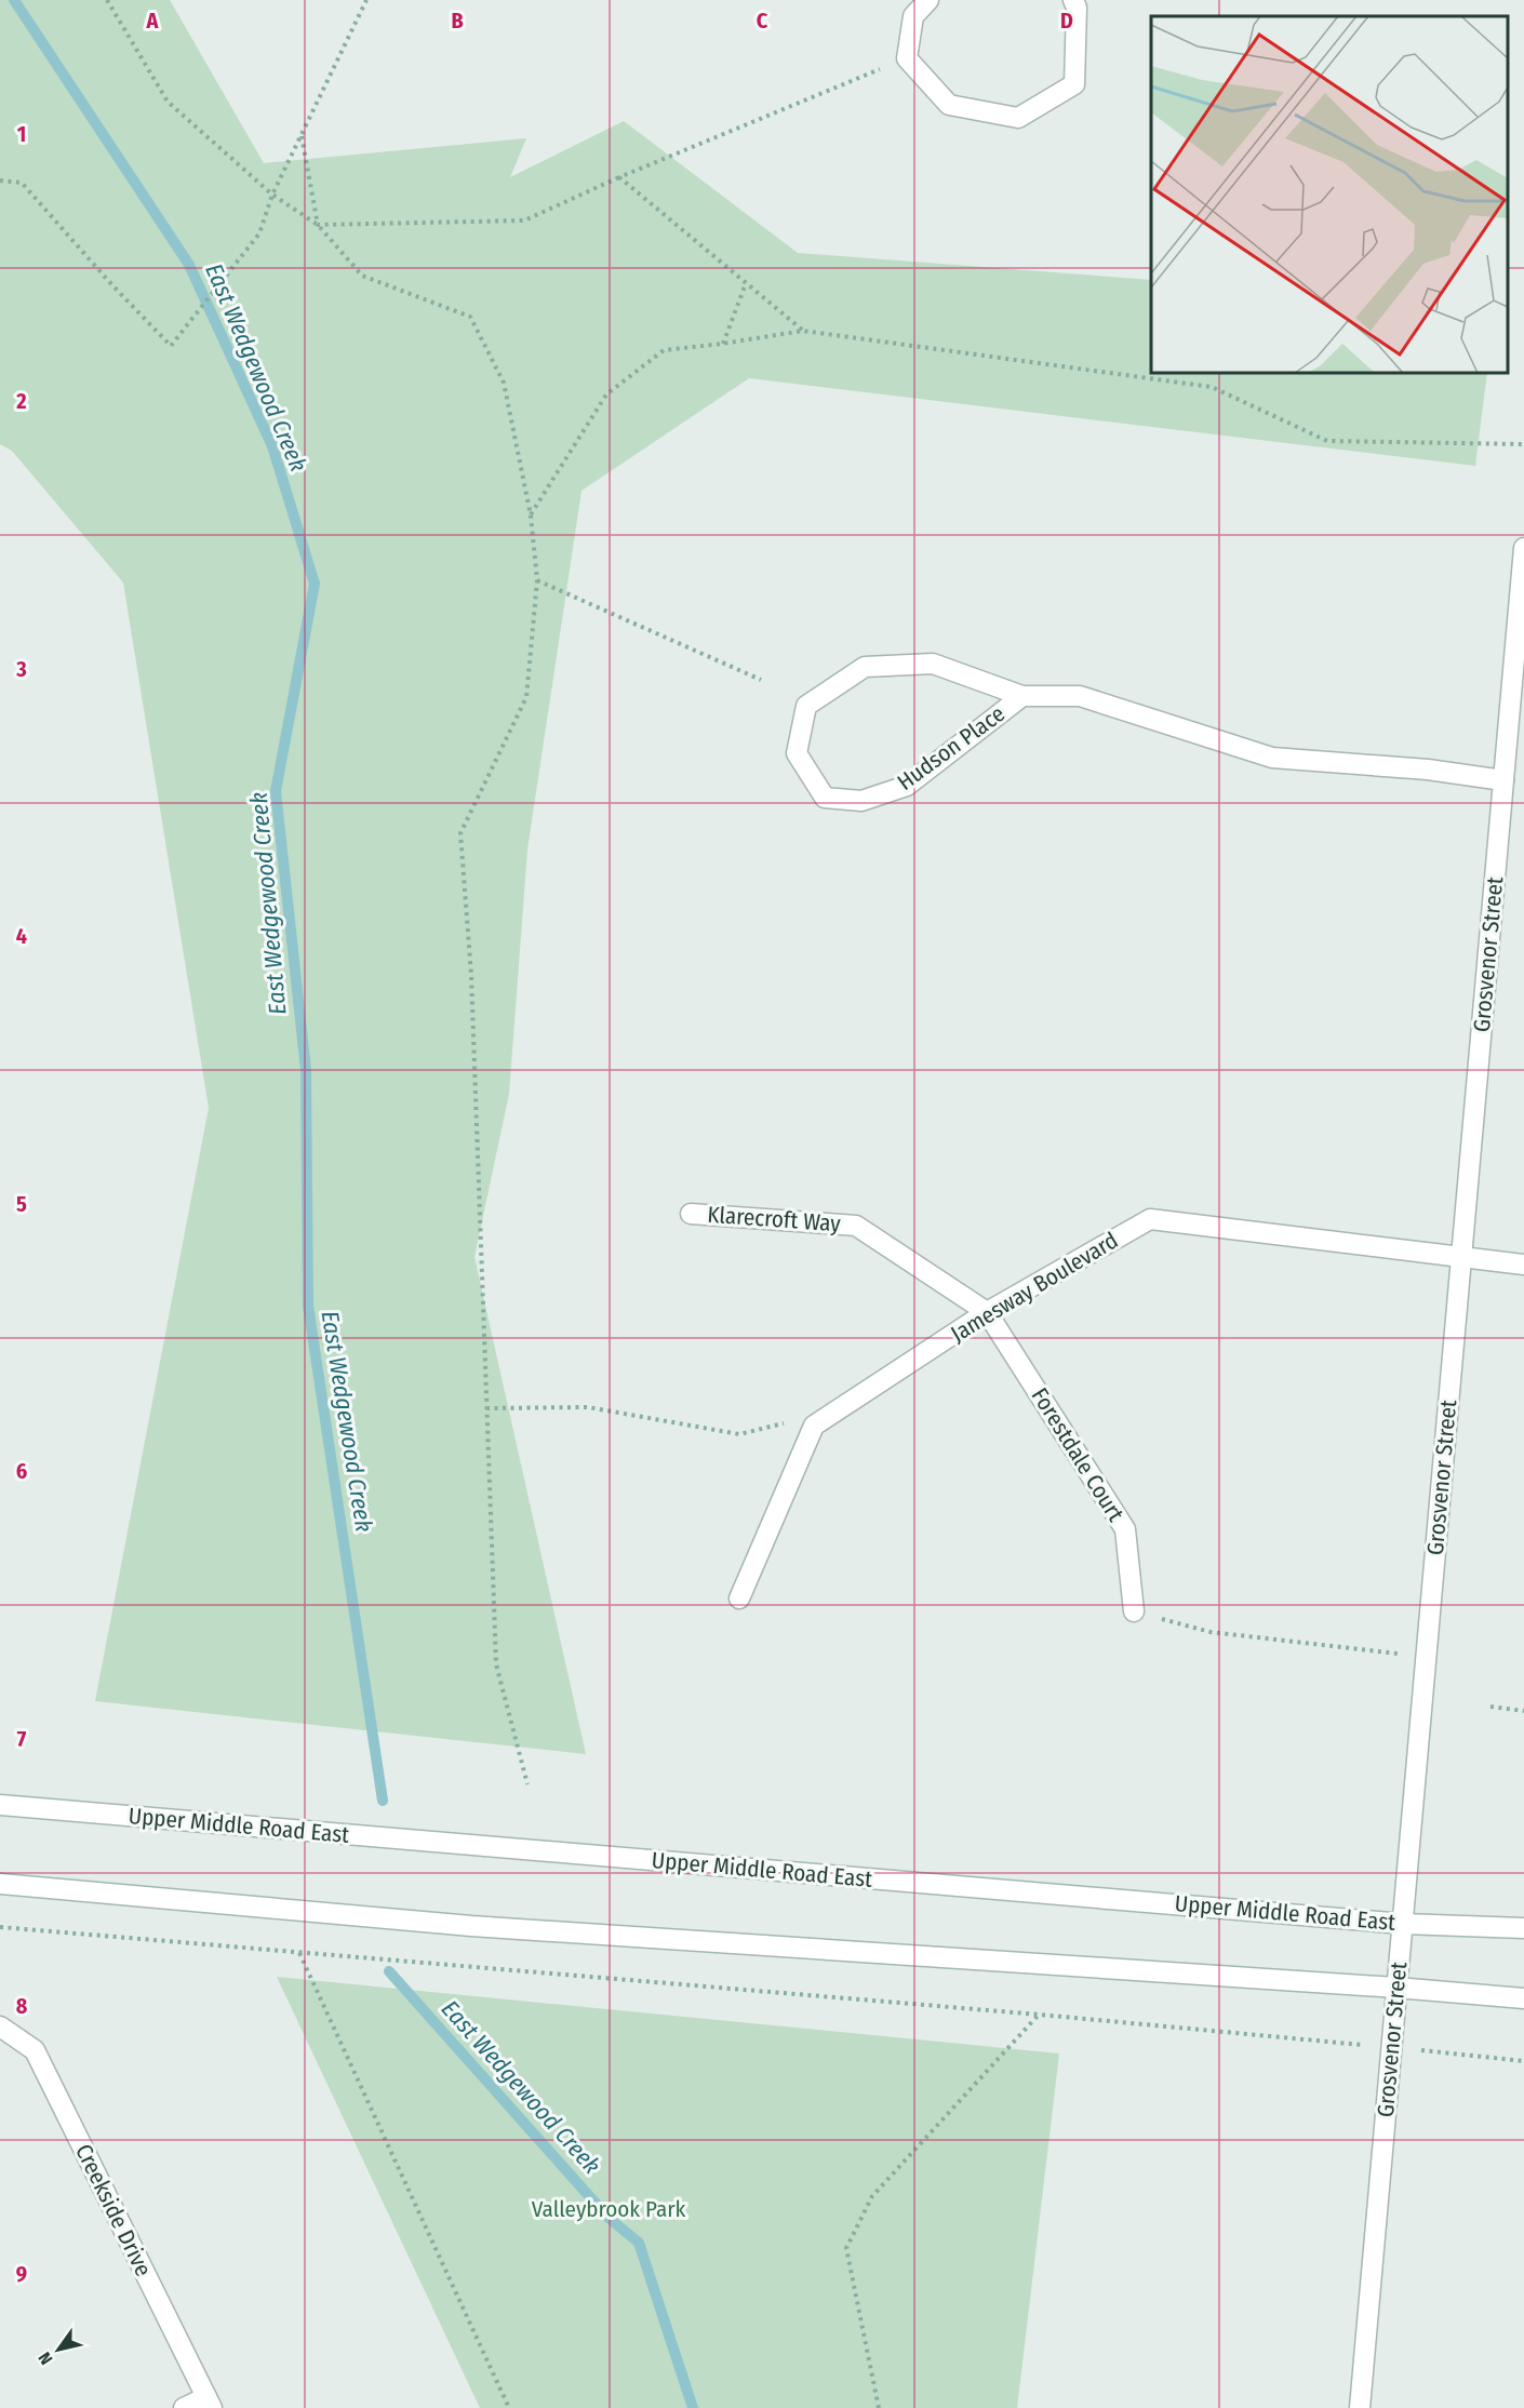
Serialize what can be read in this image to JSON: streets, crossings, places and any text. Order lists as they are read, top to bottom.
{
  "streets": {
    "street": [
      "Hudson Place",
      "Grosvenor Street",
      "Klarecroft Way",
      "Jamesway Boulevard",
      "Forestdale Court",
      "Upper Middle Road East",
      "Creekside Drive"
    ]
  },
  "crossings": [
    ["Hudson Place", "Grosvenor Street"],
    ["Grosvenor Street", "Jamesway Boulevard"],
    ["Grosvenor Street", "Upper Middle Road East"],
    ["Klarecroft Way", "Jamesway Boulevard"],
    ["Klarecroft Way", "Forestdale Court"],
    ["Jamesway Boulevard", "Forestdale Court"]
  ],
  "water": ["East Wedgewood Creek"],
  "parks": ["Valleybrook Park"],
  "north": "bottom left",
  "grid": {
    "columns": [
      "A",
      "B",
      "C",
      "D"
    ],
    "rows": [
      "1",
      "2",
      "3",
      "4",
      "5",
      "6",
      "7",
      "8",
      "9"
    ]
  }
}
